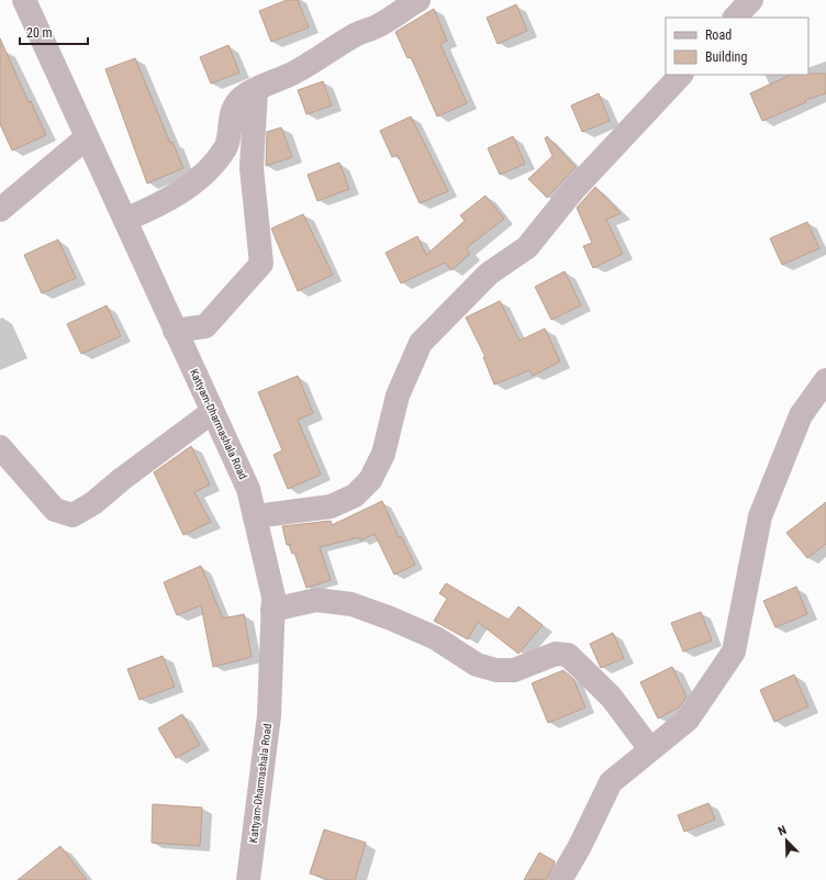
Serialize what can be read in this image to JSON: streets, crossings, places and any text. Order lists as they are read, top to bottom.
{
  "streets": {
    "street": ["Kattyam-Dharmashala Road"]
  },
  "legend": ["Road", "Building"],
  "scale_bar": "20 m",
  "north": "top left"
}
